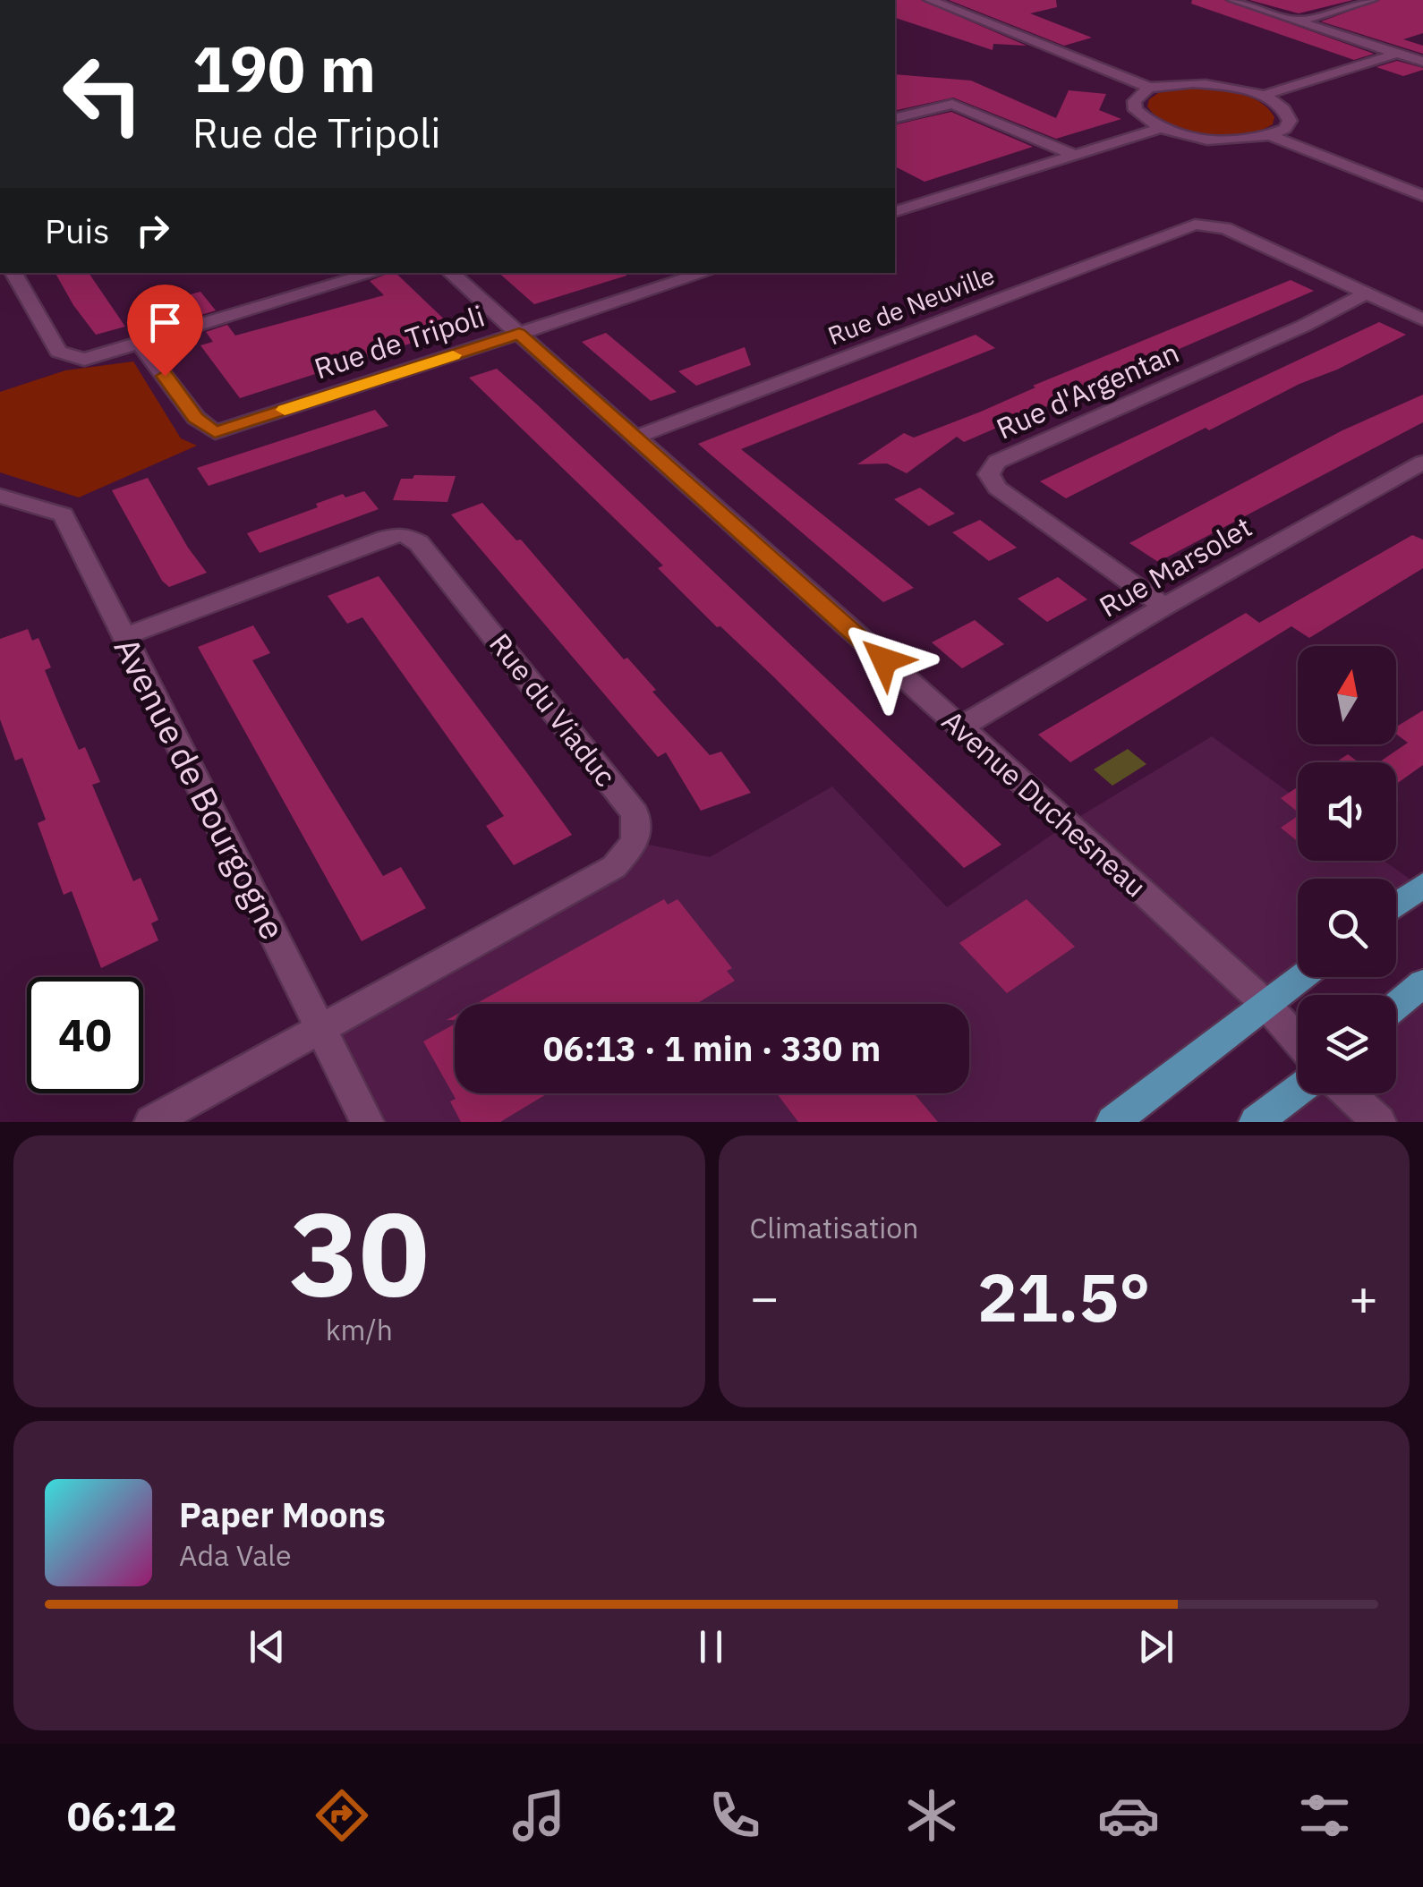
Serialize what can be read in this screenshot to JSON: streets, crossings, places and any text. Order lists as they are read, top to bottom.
{
  "streets": {
    "street": [
      "Rue de Neuville",
      "Rue de Tripoli",
      "Rue d'Argentan",
      "Rue Marsolet",
      "Rue du Viaduc",
      "Avenue de Bourgogne",
      "Avenue Duchesneau"
    ]
  },
  "crossings": [
    ["Rue de Neuville", "Rue d'Argentan"],
    ["Rue de Neuville", "Avenue Duchesneau"],
    ["Rue de Tripoli", "Avenue Duchesneau"],
    ["Rue d'Argentan", "Rue Marsolet"],
    ["Rue Marsolet", "Avenue Duchesneau"],
    ["Rue du Viaduc", "Avenue de Bourgogne"]
  ],
  "north": "top",
  "page": {
    "turn": ["190 m", "Rue de Tripoli"],
    "then": "Puis",
    "limit": "40",
    "trip": "06:13 · 1 min · 330 m",
    "tile": [
      ["30", "km/h"],
      "Climatisation"
    ],
    "heat": ["−", "21.5°", "+"],
    "song": ["Paper Moons", "Ada Vale"],
    "tabs": "06:12"
  }
}
